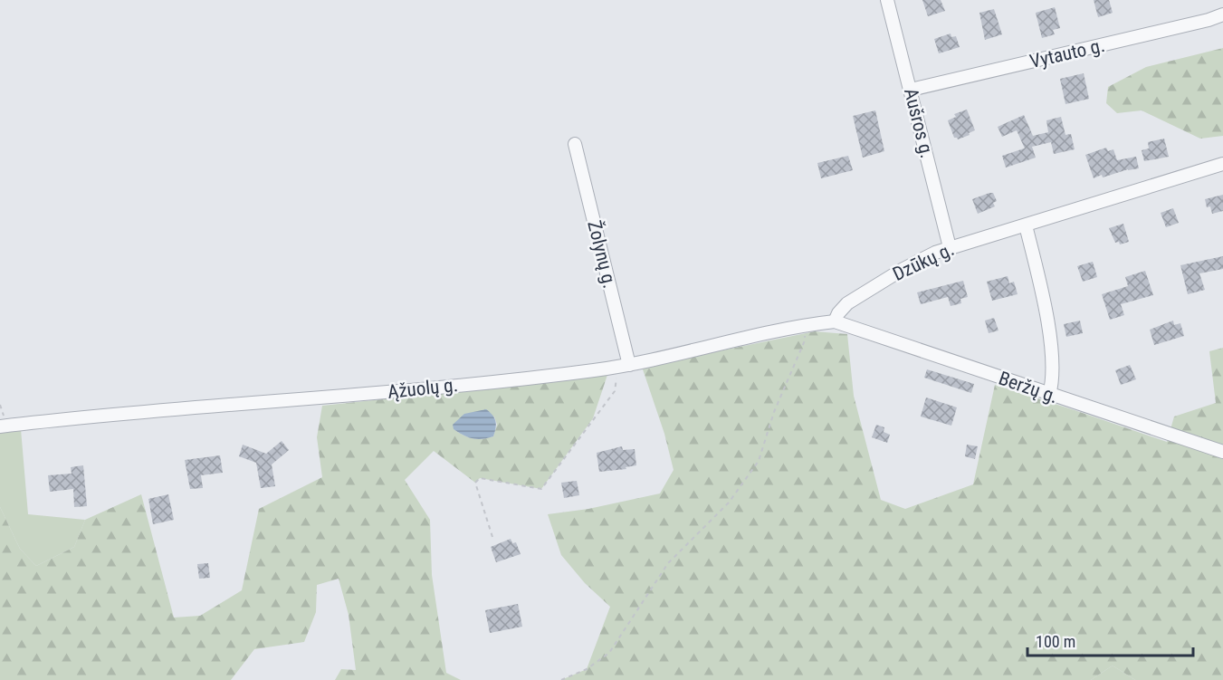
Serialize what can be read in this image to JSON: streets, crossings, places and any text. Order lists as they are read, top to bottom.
{
  "streets": {
    "street": [
      "Vytauto g.",
      "Aušros g.",
      "Žolynų g.",
      "Dzūkų g.",
      "Beržų g.",
      "Ąžuolų g."
    ]
  },
  "crossings": [
    ["Vytauto g.", "Aušros g."],
    ["Aušros g.", "Dzūkų g."],
    ["Žolynų g.", "Ąžuolų g."],
    ["Dzūkų g.", "Beržų g."],
    ["Dzūkų g.", "Ąžuolų g."],
    ["Beržų g.", "Ąžuolų g."]
  ],
  "scale_bar": "100 m"
}
